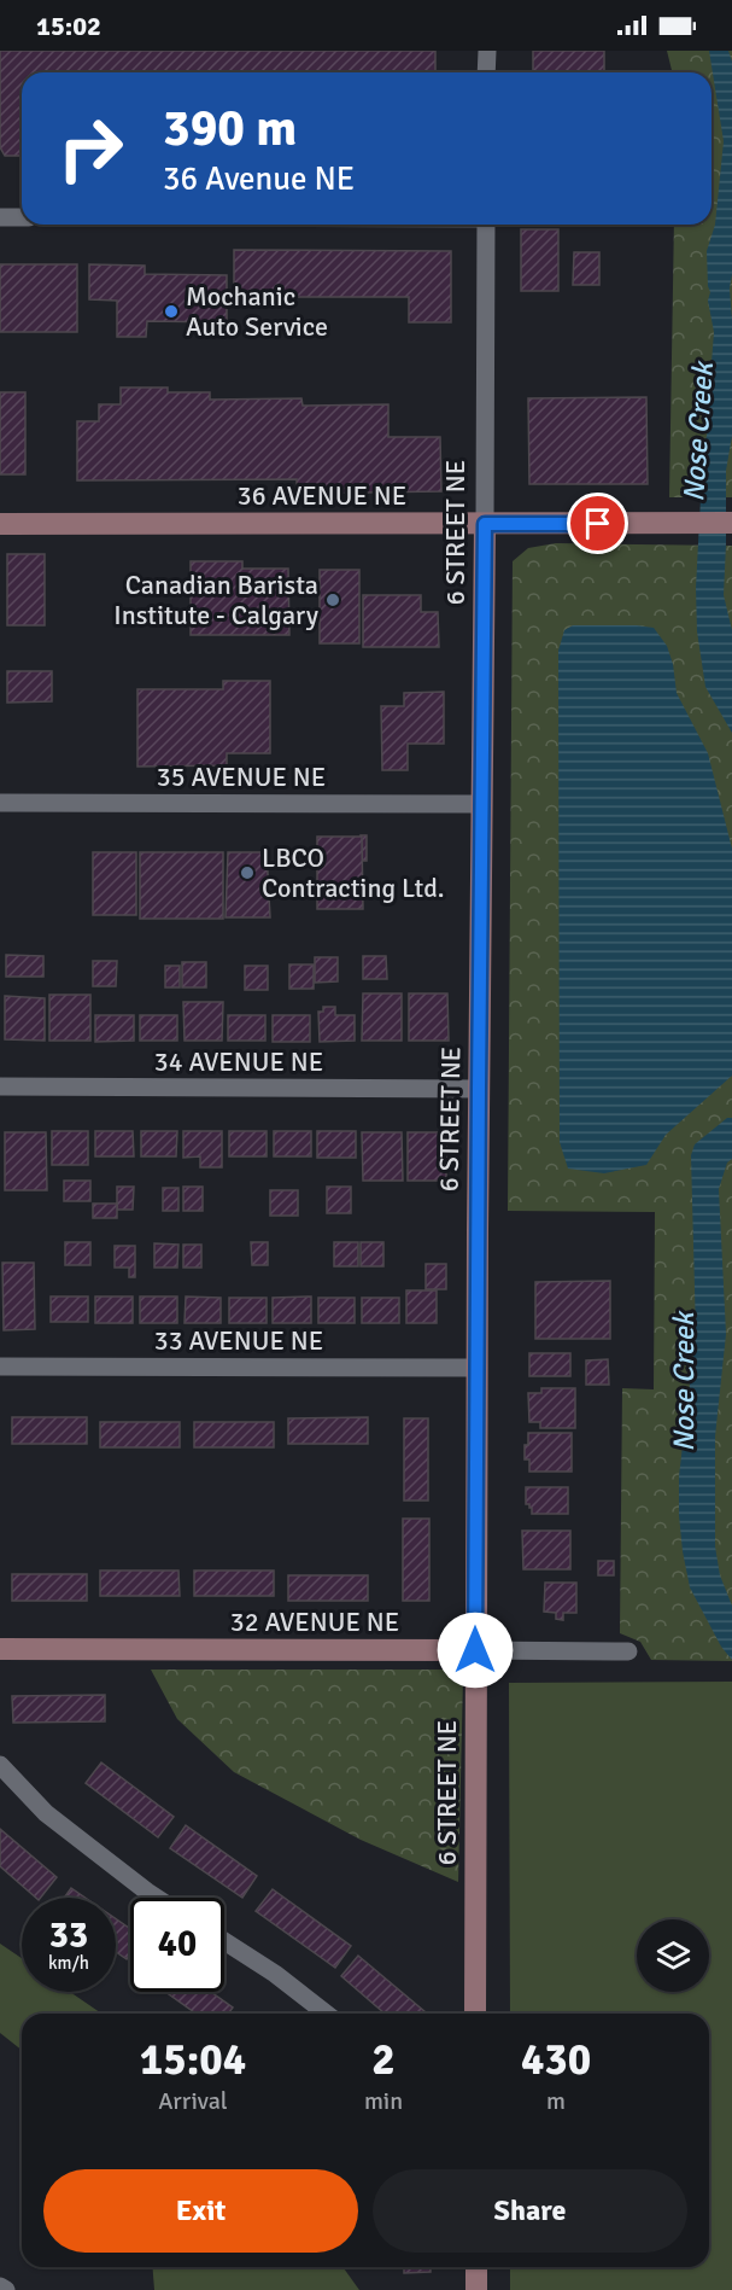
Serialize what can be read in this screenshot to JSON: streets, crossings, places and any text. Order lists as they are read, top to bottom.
{
  "streets": {
    "street": [
      "36 AVENUE NE",
      "6 STREET NE",
      "35 AVENUE NE",
      "34 AVENUE NE",
      "33 AVENUE NE",
      "32 AVENUE NE"
    ]
  },
  "crossings": [
    ["36 AVENUE NE", "6 STREET NE"],
    ["6 STREET NE", "35 AVENUE NE"],
    ["6 STREET NE", "34 AVENUE NE"],
    ["6 STREET NE", "33 AVENUE NE"],
    ["6 STREET NE", "32 AVENUE NE"]
  ],
  "water": ["Nose Creek"],
  "places": ["Mochanic Auto Service", "Canadian Barista Institute - Calgary", "LBCO Contracting Ltd."],
  "page": {
    "status": "15:02",
    "turn": ["390 m", "36 Avenue NE"],
    "speed": "33 km/h",
    "limit": "40",
    "eta": [
      "15:04",
      "Arrival",
      "2",
      "min",
      "430",
      "m"
    ],
    "buttons": ["Exit", "Share"]
  }
}
